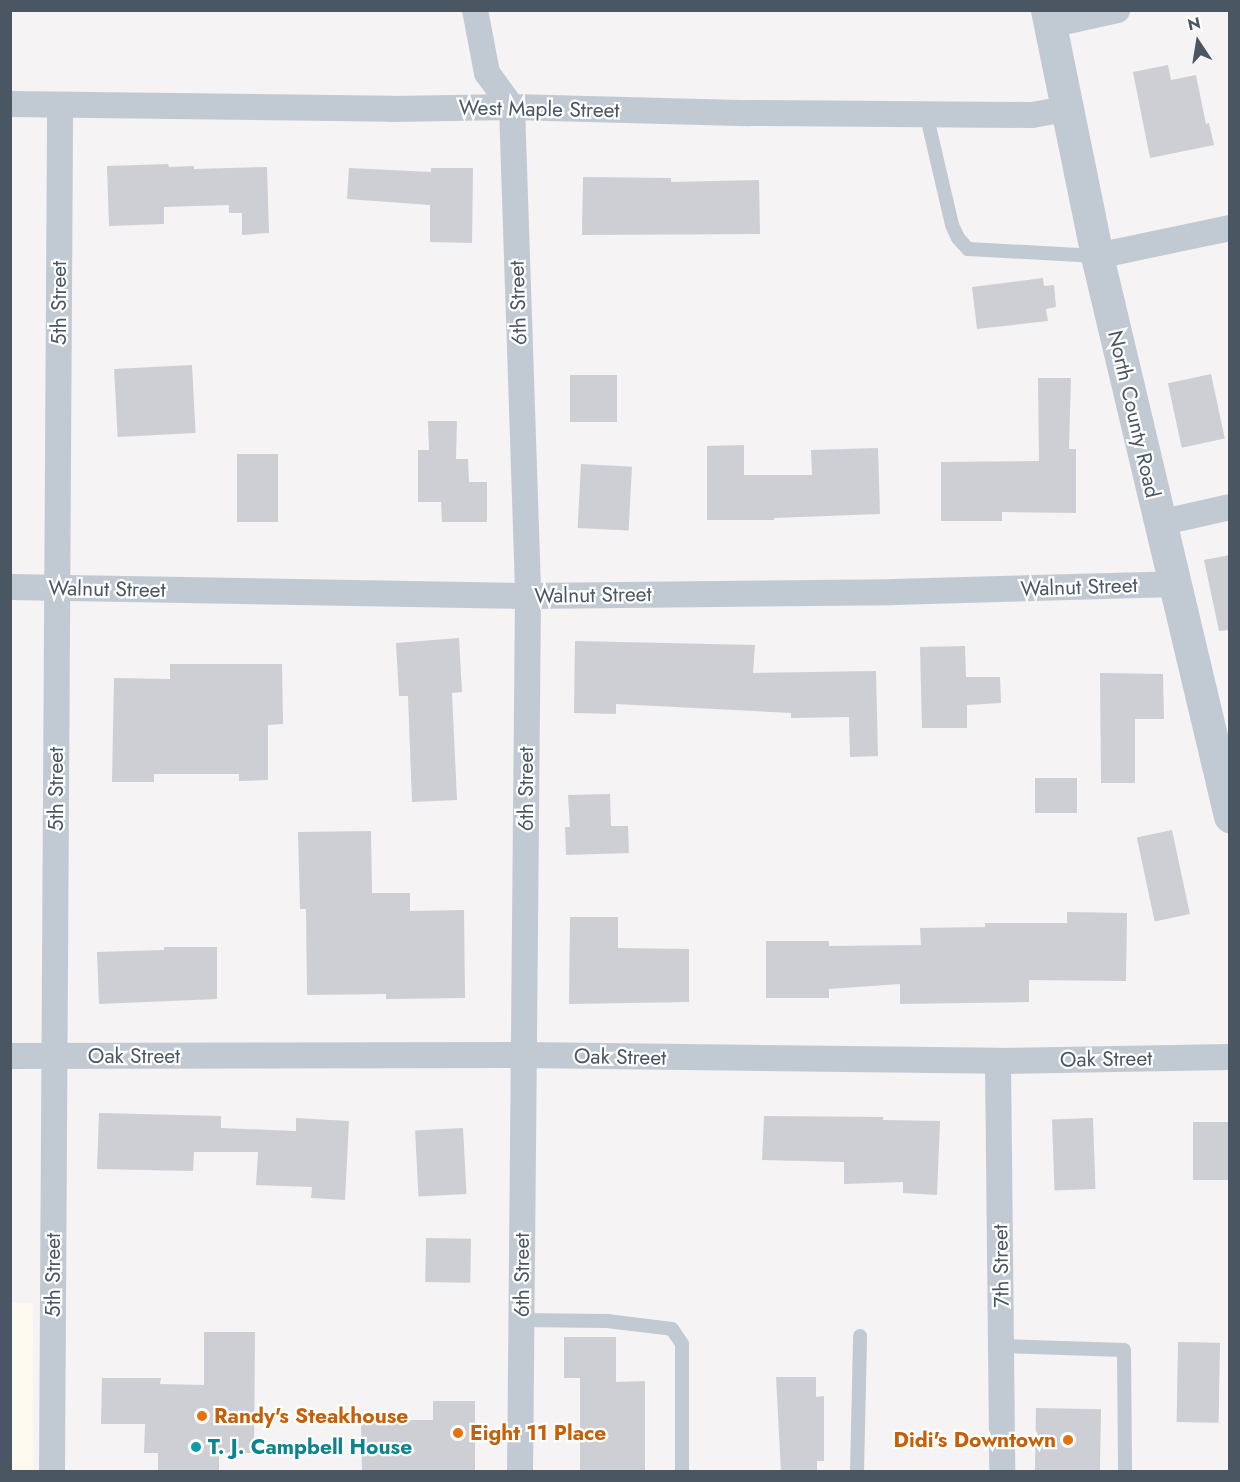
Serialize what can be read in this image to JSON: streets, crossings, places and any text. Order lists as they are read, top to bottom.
{
  "streets": {
    "street": [
      "West Maple Street",
      "5th Street",
      "6th Street",
      "North County Road",
      "Walnut Street",
      "Oak Street",
      "7th Street"
    ]
  },
  "crossings": [
    ["West Maple Street", "5th Street"],
    ["West Maple Street", "6th Street"],
    ["West Maple Street", "North County Road"],
    ["5th Street", "Walnut Street"],
    ["5th Street", "Oak Street"],
    ["6th Street", "Walnut Street"],
    ["6th Street", "Oak Street"],
    ["North County Road", "Walnut Street"],
    ["Oak Street", "7th Street"]
  ],
  "places": [
    "Randy's Steakhouse",
    "Eight 11 Place",
    "Didi's Downtown",
    "T. J. Campbell House"
  ],
  "north": "top"
}
